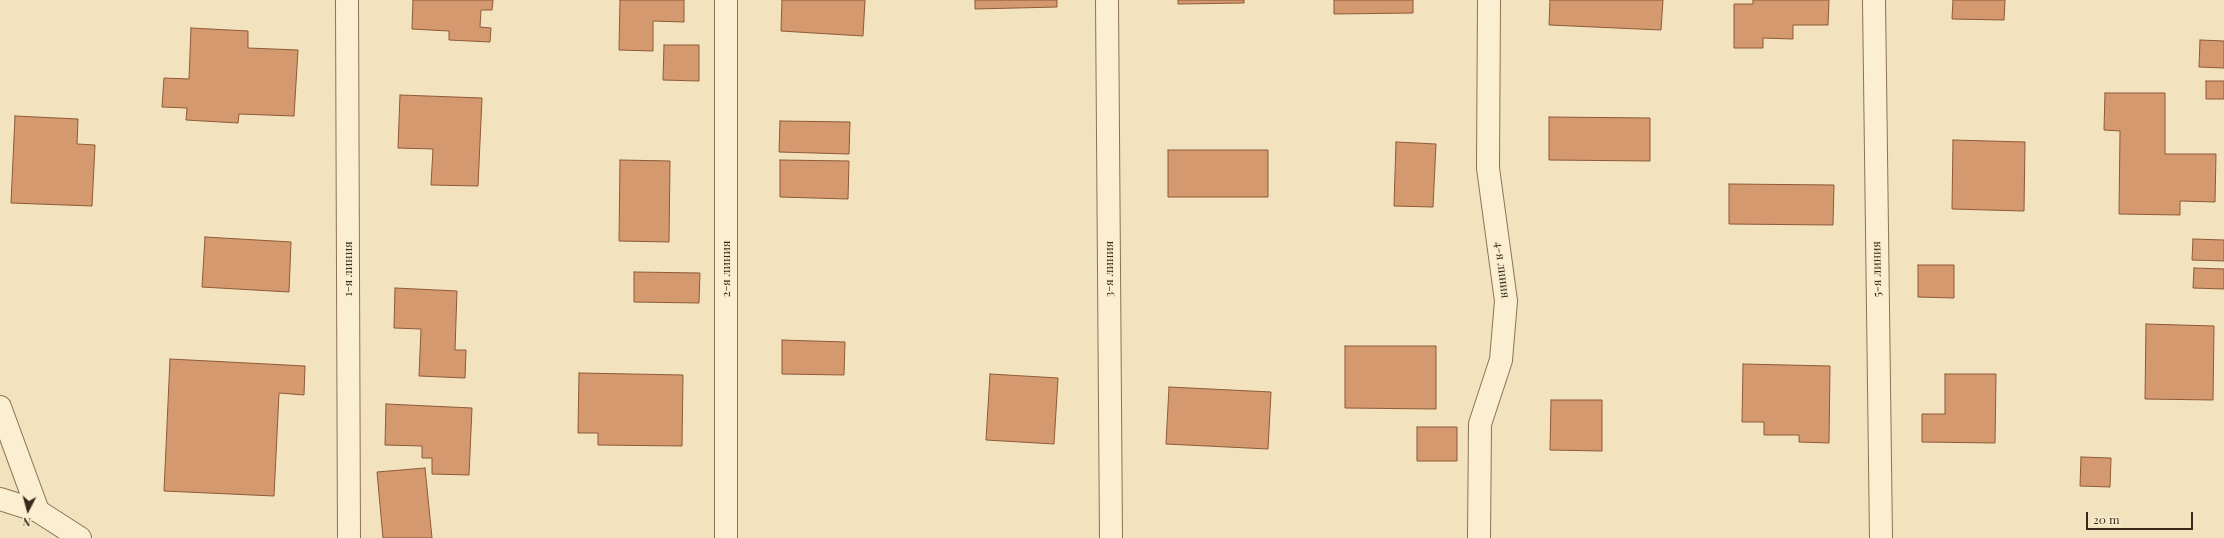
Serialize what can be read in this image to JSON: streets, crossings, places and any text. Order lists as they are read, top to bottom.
{
  "streets": {
    "street": [
      "1-я линия",
      "2-я линия",
      "3-я линия",
      "5-я линия",
      "4-я линия"
    ]
  },
  "scale_bar": "20 m",
  "north": "bottom"
}
